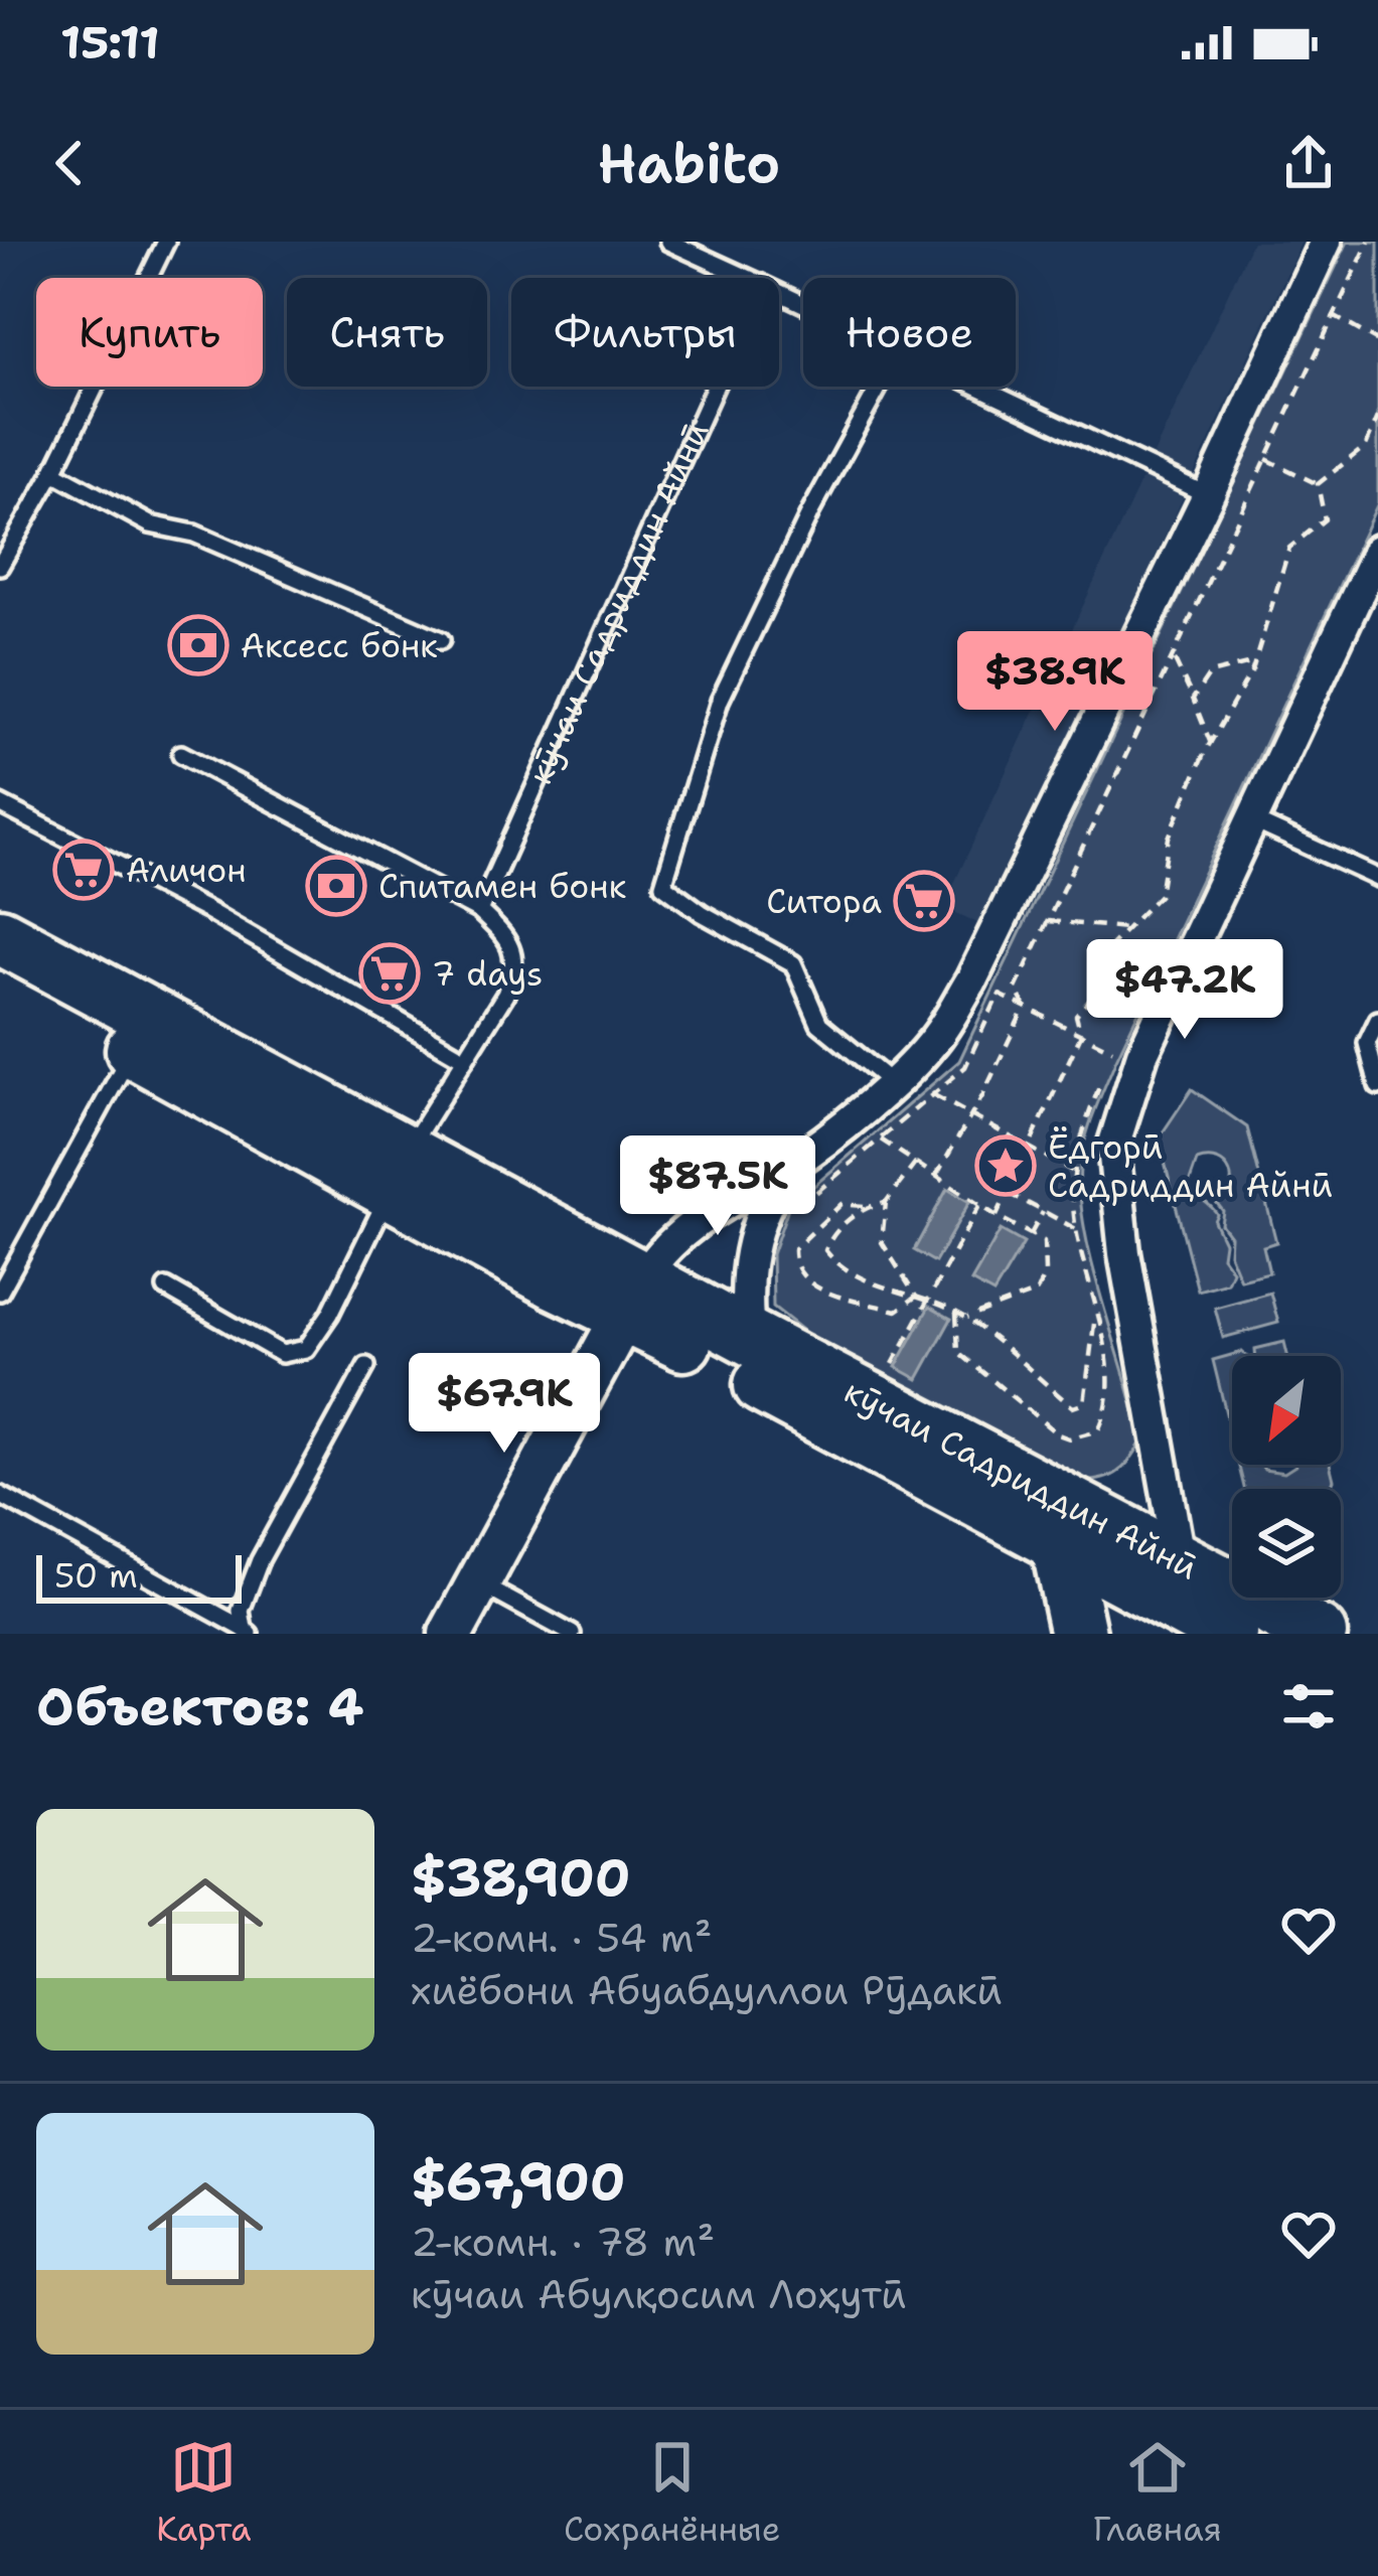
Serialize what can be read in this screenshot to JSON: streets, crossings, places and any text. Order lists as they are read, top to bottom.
{
  "streets": {
    "highway": ["кӯчаи Садриддин Айнӣ"]
  },
  "places": {
    "bank": ["Аксесс бонк", "Спитамен бонк"],
    "supermarket": ["Аличон", "Ситора", "7 days"],
    "place": ["Ёдгорӣ Садриддин Айнӣ"]
  },
  "scale_bar": "50 m",
  "north": "bottom left",
  "page": {
    "status": "15:11",
    "header": "Habito",
    "chip": [
      "Купить",
      "Снять",
      "Фильтры",
      "Новое"
    ],
    "price": [
      "$38.9K",
      "$47.2K",
      "$87.5K",
      "$67.9K"
    ],
    "scale": "50 m",
    "heading": "Объектов: 4",
    "list": [
      {
        "name": "$38,900",
        "note": "2-комн. · 54 m² · хиёбони Абуабдуллои Рӯдакӣ"
      },
      {
        "name": "$67,900",
        "note": "2-комн. · 78 m² · кӯчаи Абулқосим Лоҳутӣ"
      }
    ],
    "tabs": ["Карта", "Сохранённые", "Главная"]
  }
}
